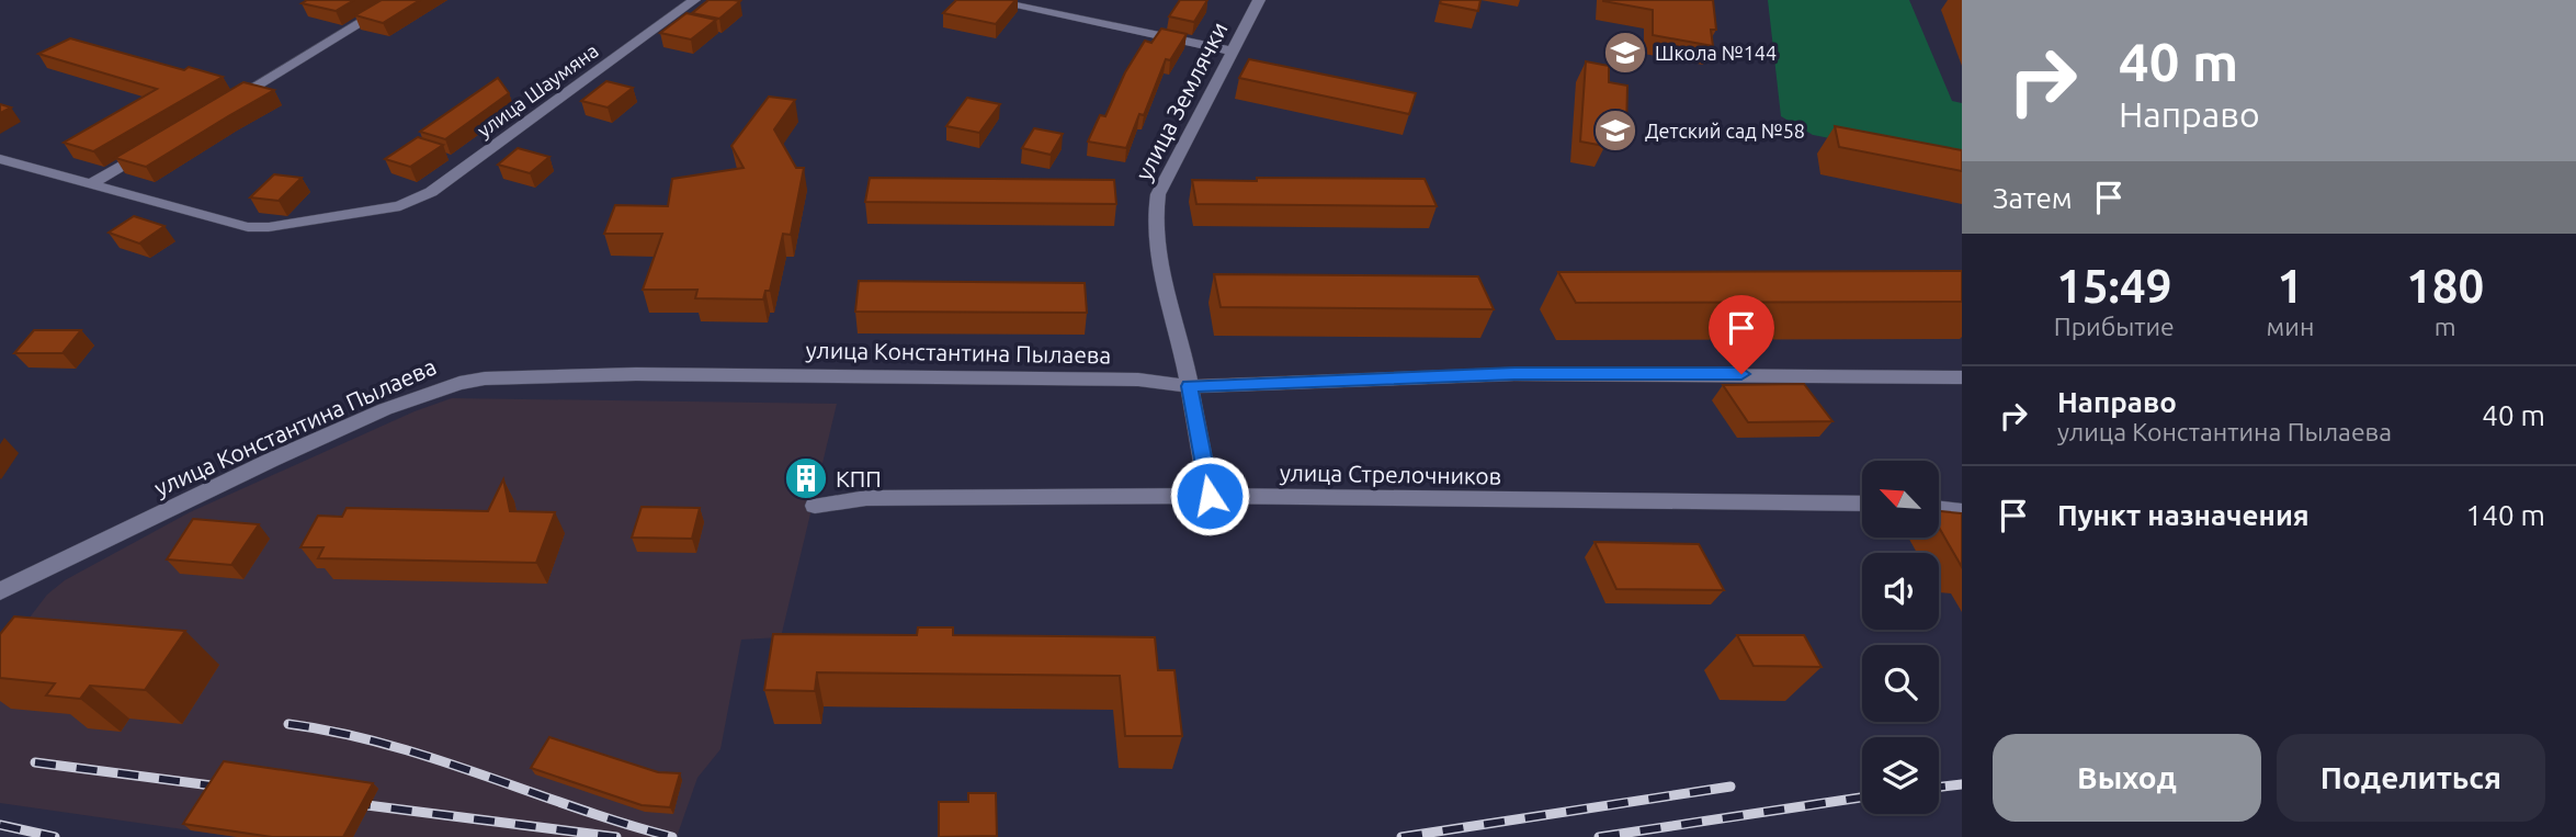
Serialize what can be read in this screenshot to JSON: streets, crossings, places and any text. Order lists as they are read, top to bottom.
{
  "streets": {
    "street": [
      "улица Шаумяна",
      "улица Землячки",
      "улица Константина Пылаева",
      "улица Стрелочников"
    ]
  },
  "crossings": [
    ["улица Землячки", "улица Константина Пылаева"],
    ["улица Землячки", "улица Стрелочников"]
  ],
  "places": {
    "school or university": ["Школа №144", "Детский сад №58"],
    "building": ["КПП"]
  },
  "north": "top left",
  "page": {
    "turn": ["40 m", "Направо"],
    "then": "Затем",
    "eta": [
      "15:49",
      "Прибытие",
      "1",
      "мин",
      "180",
      "m"
    ],
    "list": [
      {
        "name": "Направо",
        "note": "улица Константина Пылаева",
        "value": "40 m"
      },
      {
        "name": "Пункт назначения",
        "value": "140 m"
      }
    ],
    "buttons": ["Выход", "Поделиться"]
  }
}
